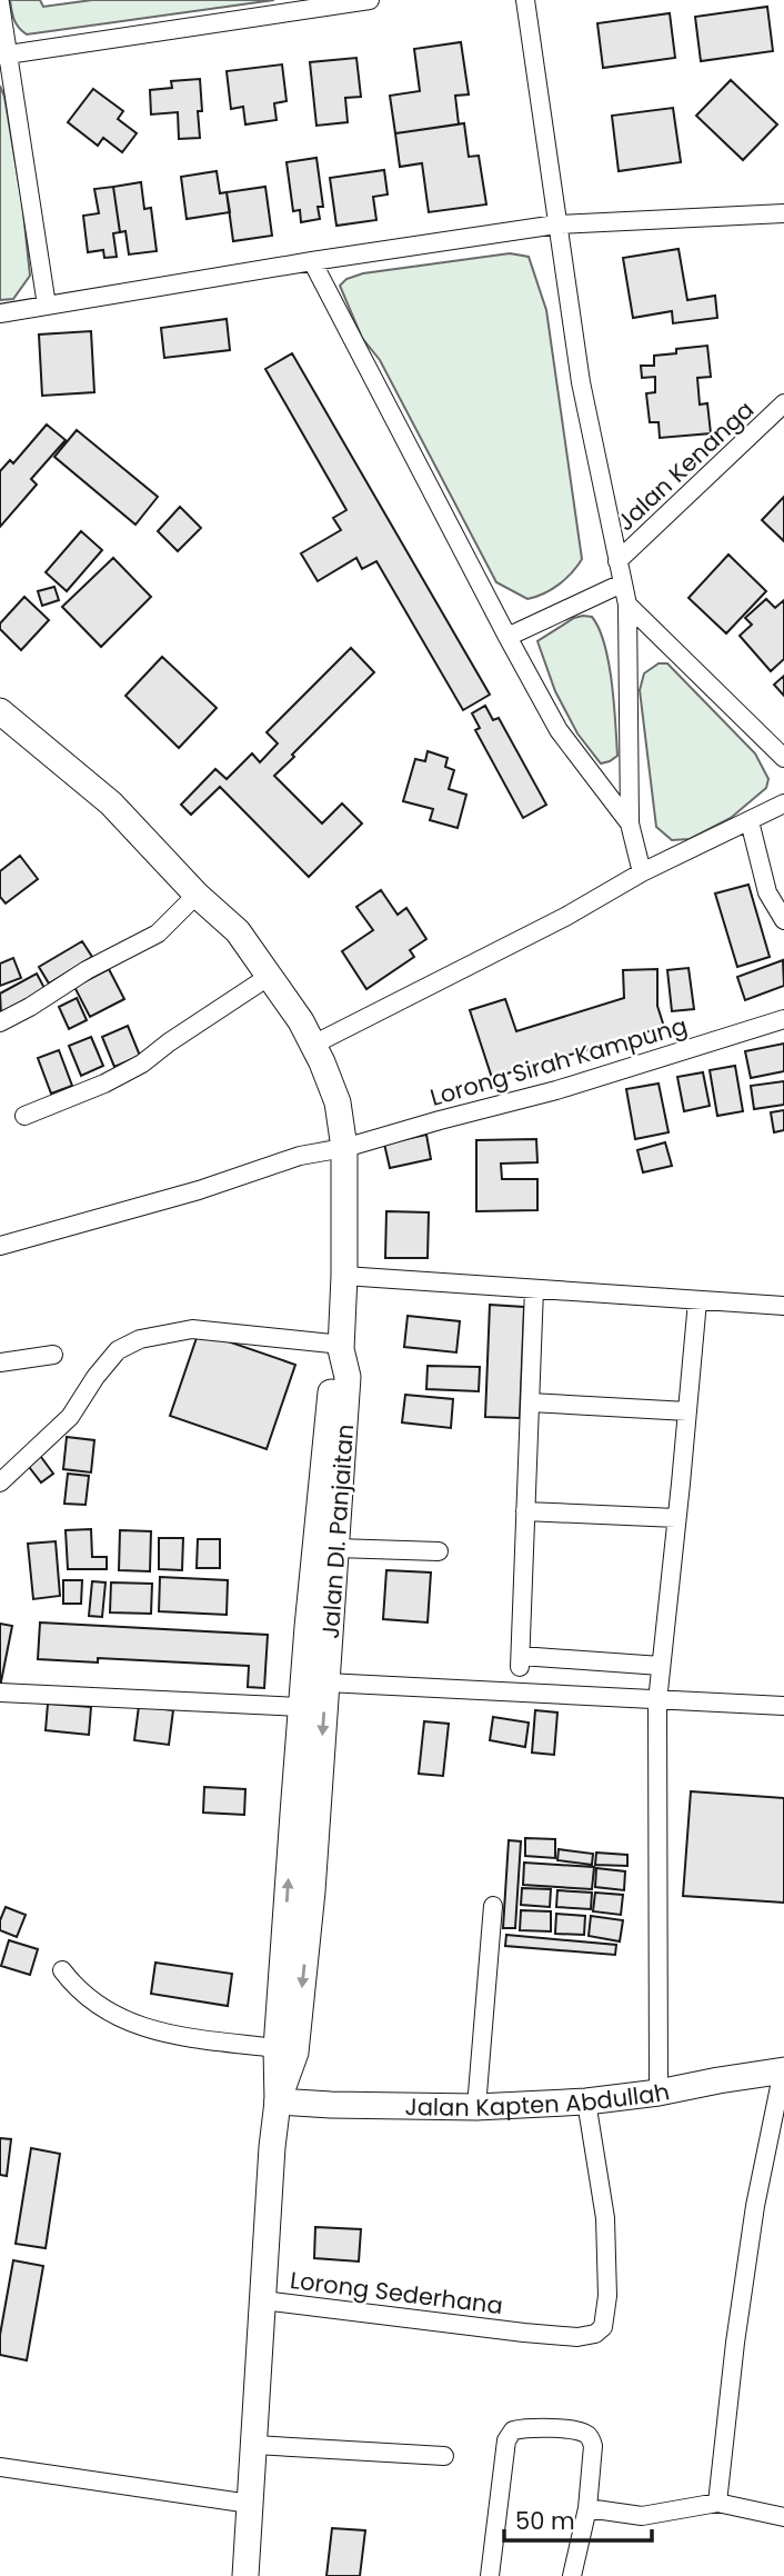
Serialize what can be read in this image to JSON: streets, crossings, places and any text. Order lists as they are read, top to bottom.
{
  "streets": {
    "main road": ["Jalan DI. Panjaitan", "Jalan Kapten Abdullah"],
    "street": ["Jalan Kenanga", "Lorong Sirah Kampung", "Lorong Sederhana"]
  },
  "crossings": [
    ["Lorong Sirah Kampung", "Jalan DI. Panjaitan"],
    ["Jalan DI. Panjaitan", "Jalan Kapten Abdullah"],
    ["Jalan Kapten Abdullah", "Lorong Sederhana"]
  ],
  "scale_bar": "50 m"
}
